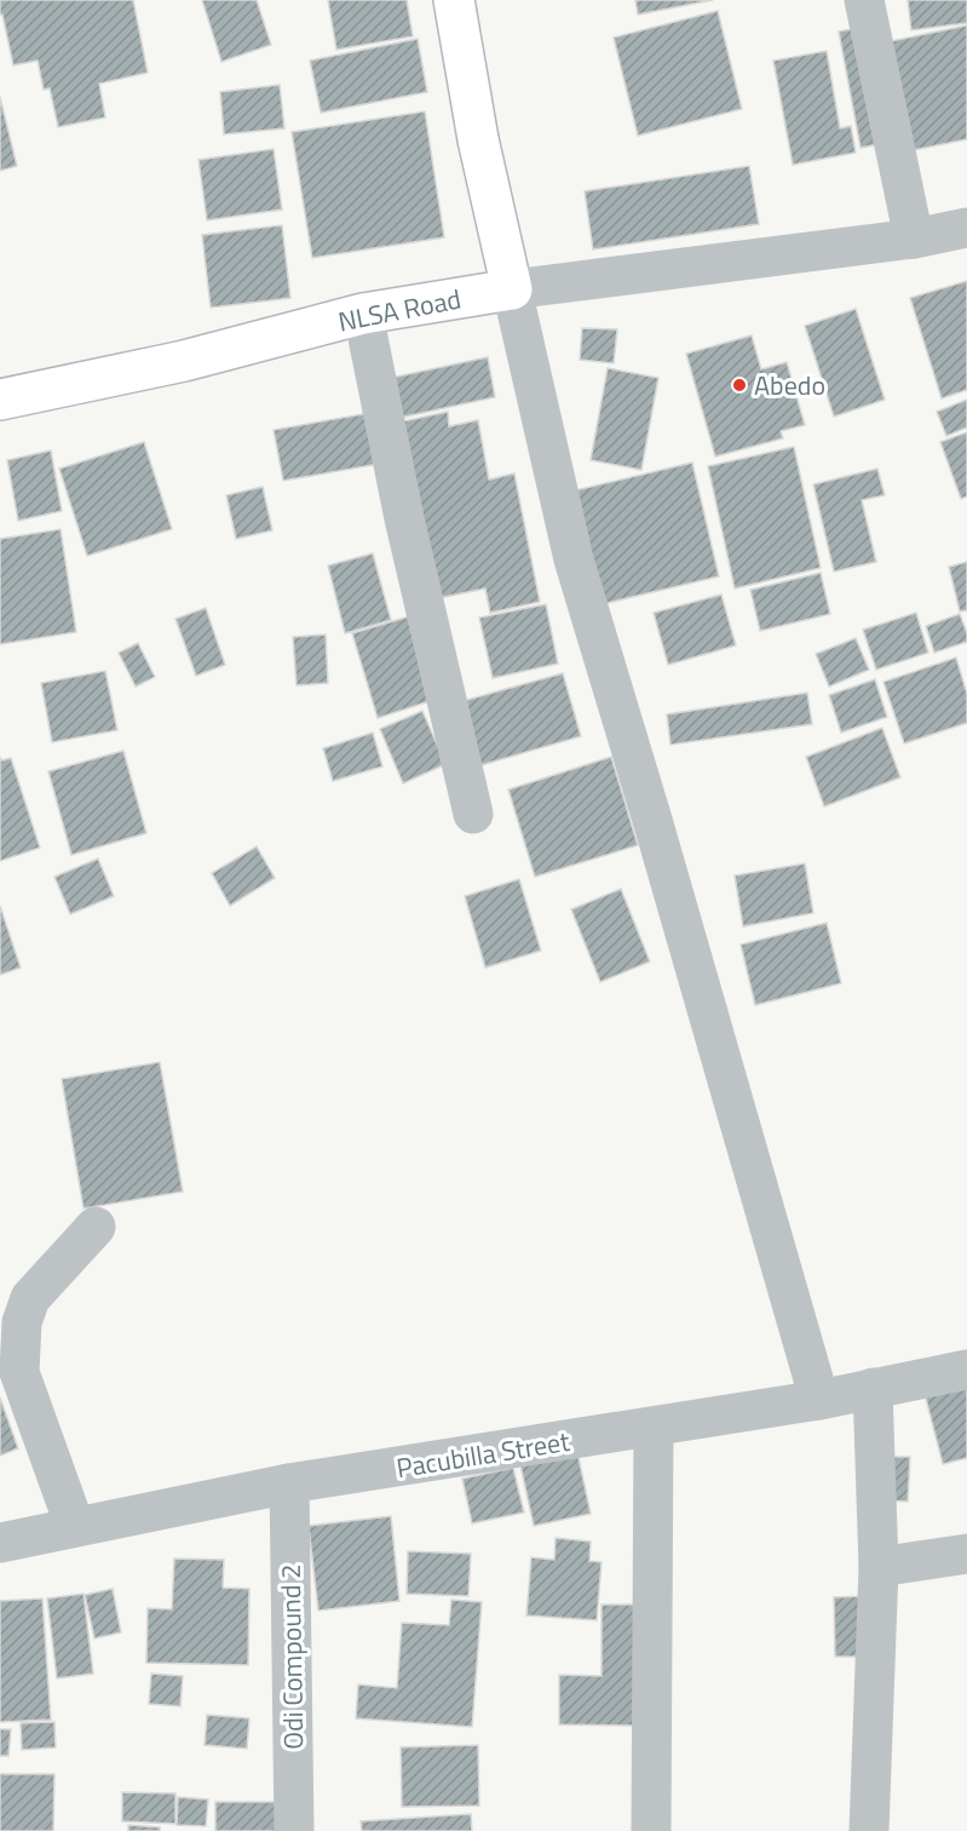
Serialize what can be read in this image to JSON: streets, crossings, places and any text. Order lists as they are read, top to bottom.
{
  "streets": {
    "main road": ["NLSA Road"],
    "street": ["Pacubilla Street", "Odi Compound 2"]
  },
  "crossings": [
    ["Pacubilla Street", "Odi Compound 2"]
  ],
  "places": ["Abedo"]
}
